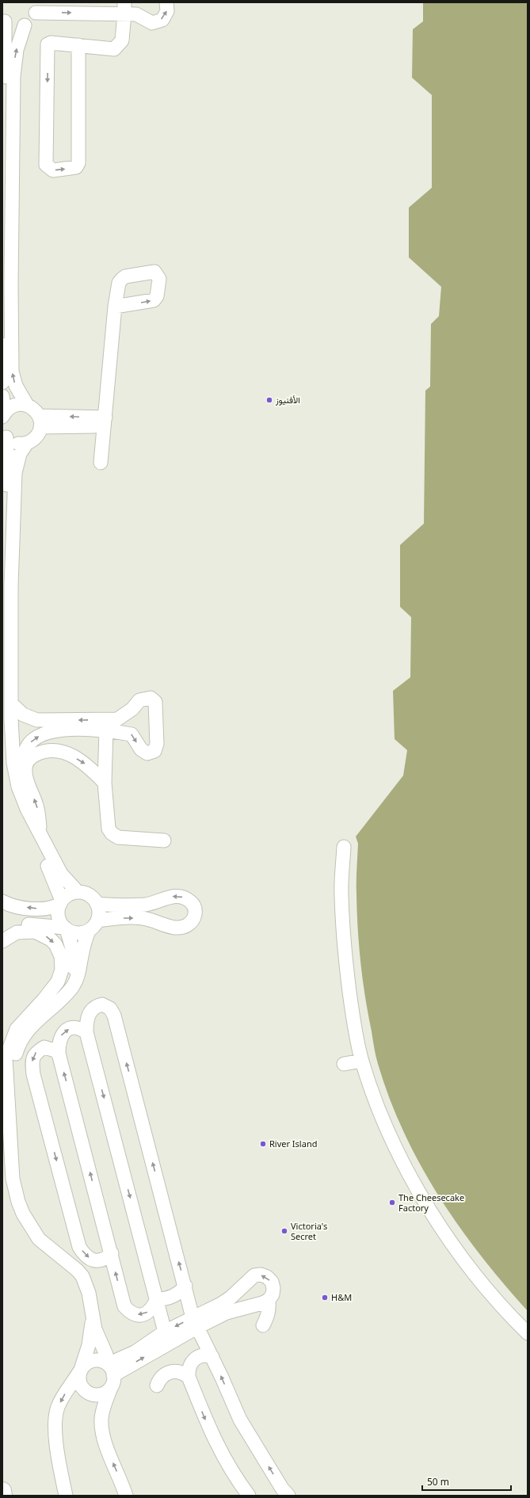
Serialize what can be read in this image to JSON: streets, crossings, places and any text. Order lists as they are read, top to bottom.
{
  "places": [
    "الأفنيوز",
    "River Island",
    "The Cheesecake Factory",
    "Victoria's Secret",
    "H&M"
  ],
  "scale_bar": "50 m"
}
